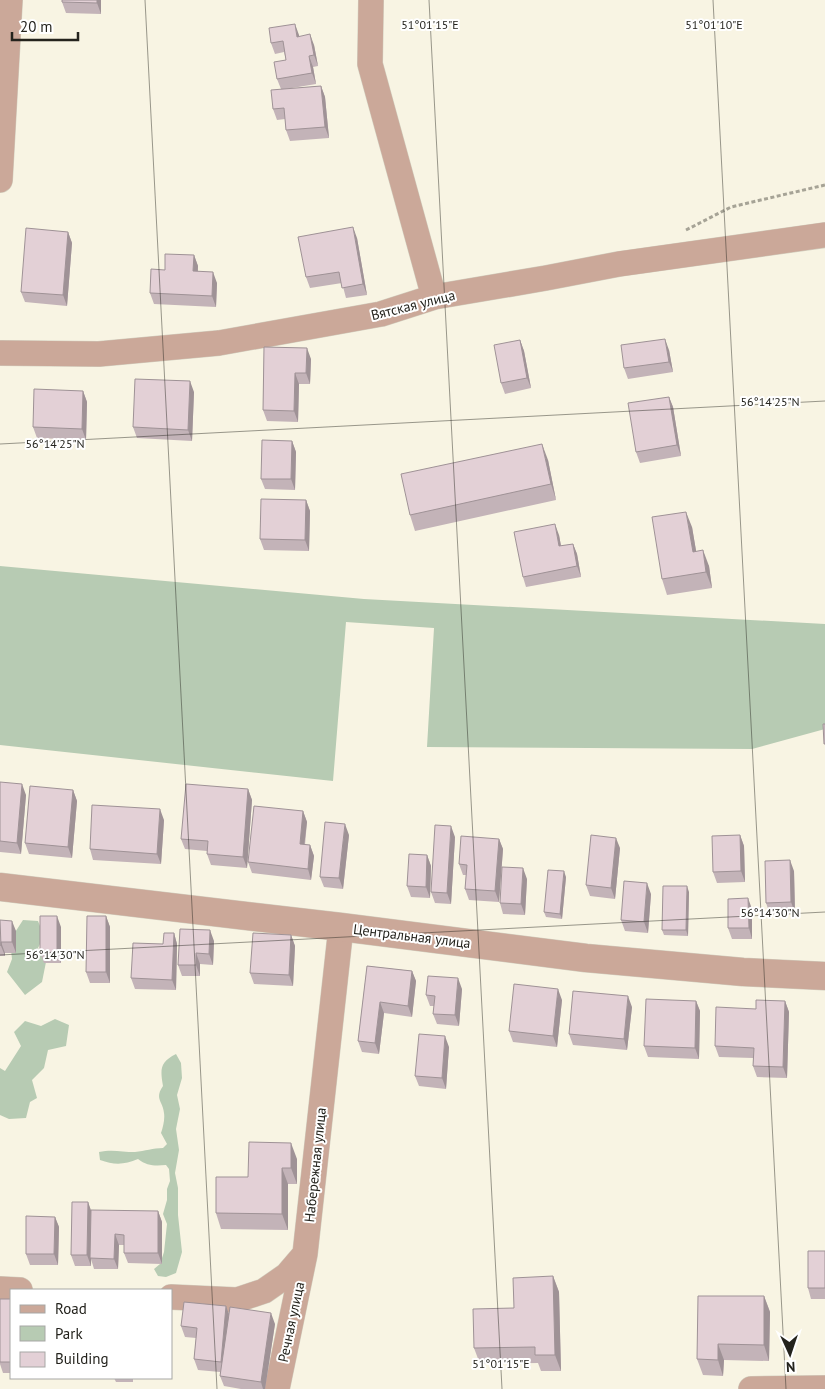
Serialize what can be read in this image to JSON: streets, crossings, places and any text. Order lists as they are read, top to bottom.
{
  "streets": {
    "street": [
      "Вятская улица",
      "Центральная улица",
      "Набережная улица",
      "Речная улица"
    ]
  },
  "crossings": [
    ["Центральная улица", "Набережная улица"],
    ["Набережная улица", "Речная улица"]
  ],
  "legend": ["Road", "Park", "Building"],
  "scale_bar": "20 m",
  "north": "bottom",
  "coordinates": [
    "51°01'15\"E",
    "51°01'10\"E",
    "56°14'25\"N",
    "56°14'30\"N"
  ]
}
